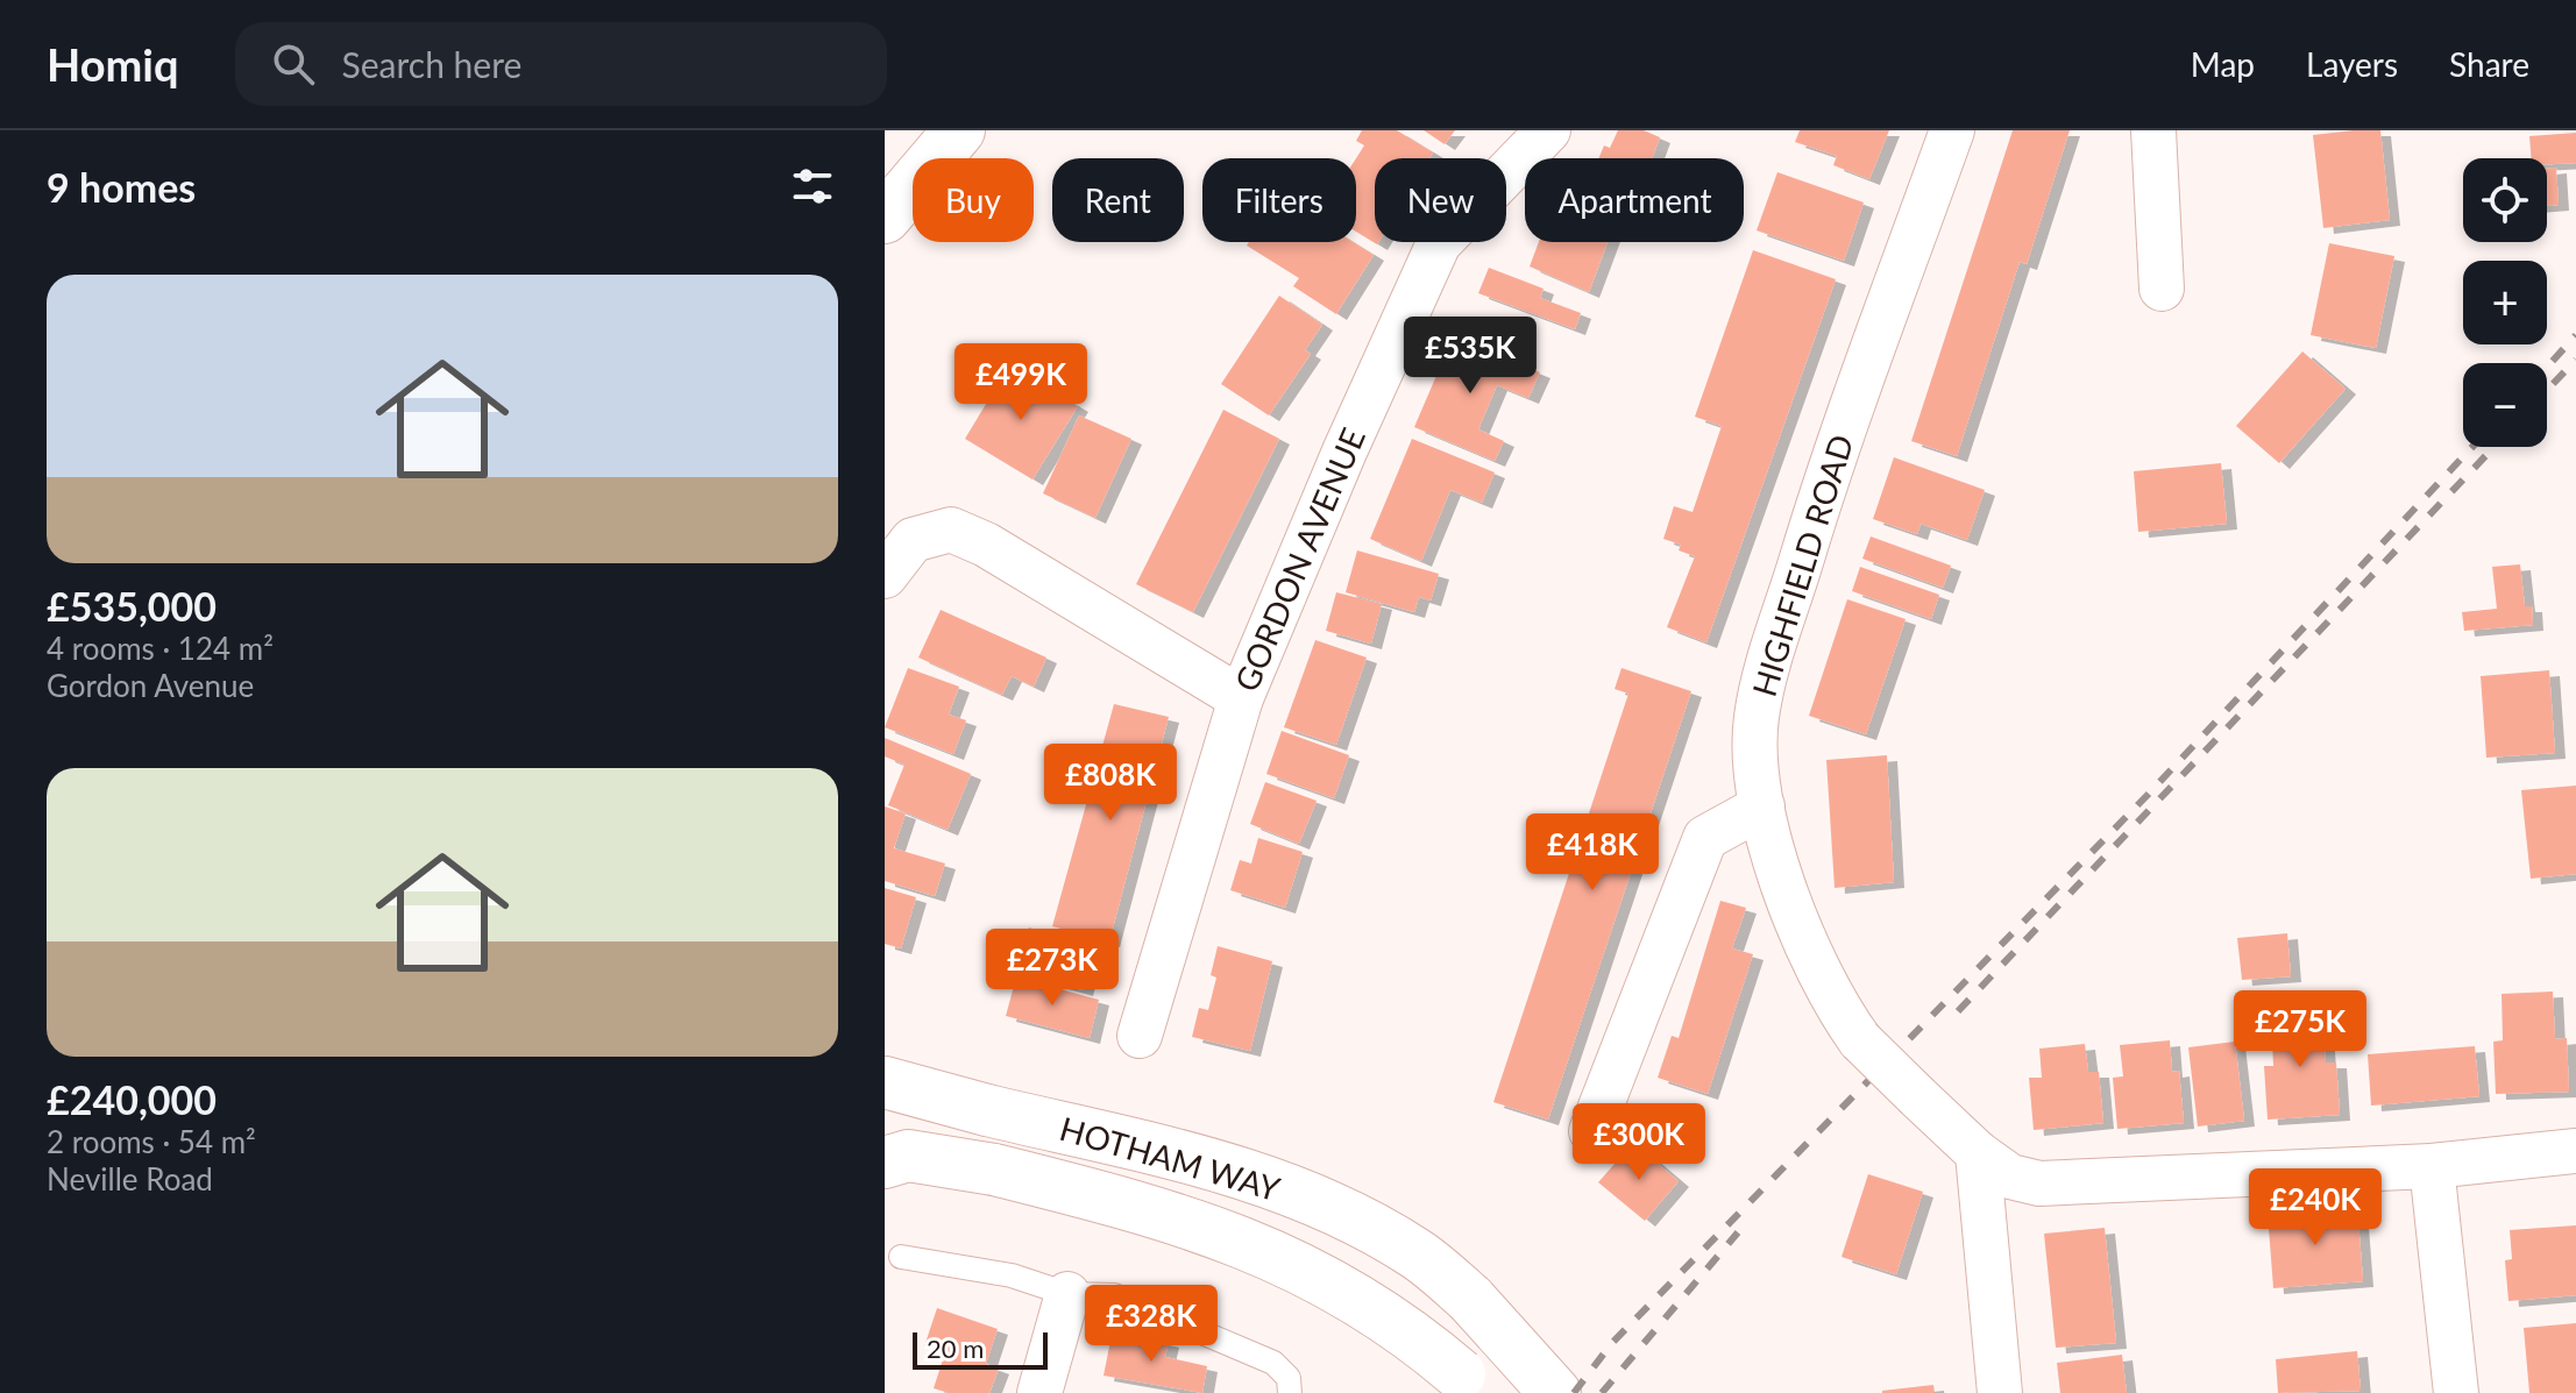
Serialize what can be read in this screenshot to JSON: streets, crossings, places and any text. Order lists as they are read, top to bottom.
{
  "streets": {
    "main road": ["HOTHAM WAY"],
    "street": ["GORDON AVENUE", "HIGHFIELD ROAD"]
  },
  "scale_bar": "20 m",
  "page": {
    "header": "Homiq",
    "search": "Search here",
    "nav": ["Map", "Layers", "Share"],
    "heading": "9 homes",
    "map_buttons": ["+", "−"],
    "chip": [
      "Buy",
      "Rent",
      "Filters",
      "New",
      "Apartment"
    ],
    "list": [
      {
        "name": "£535,000",
        "note": "4 rooms · 124 m² · Gordon Avenue"
      },
      {
        "name": "£240,000",
        "note": "2 rooms · 54 m² · Neville Road"
      }
    ],
    "price": [
      "£535K",
      "£499K",
      "£808K",
      "£418K",
      "£273K",
      "£275K",
      "£300K",
      "£240K",
      "£328K"
    ],
    "scale": "20 m"
  }
}
